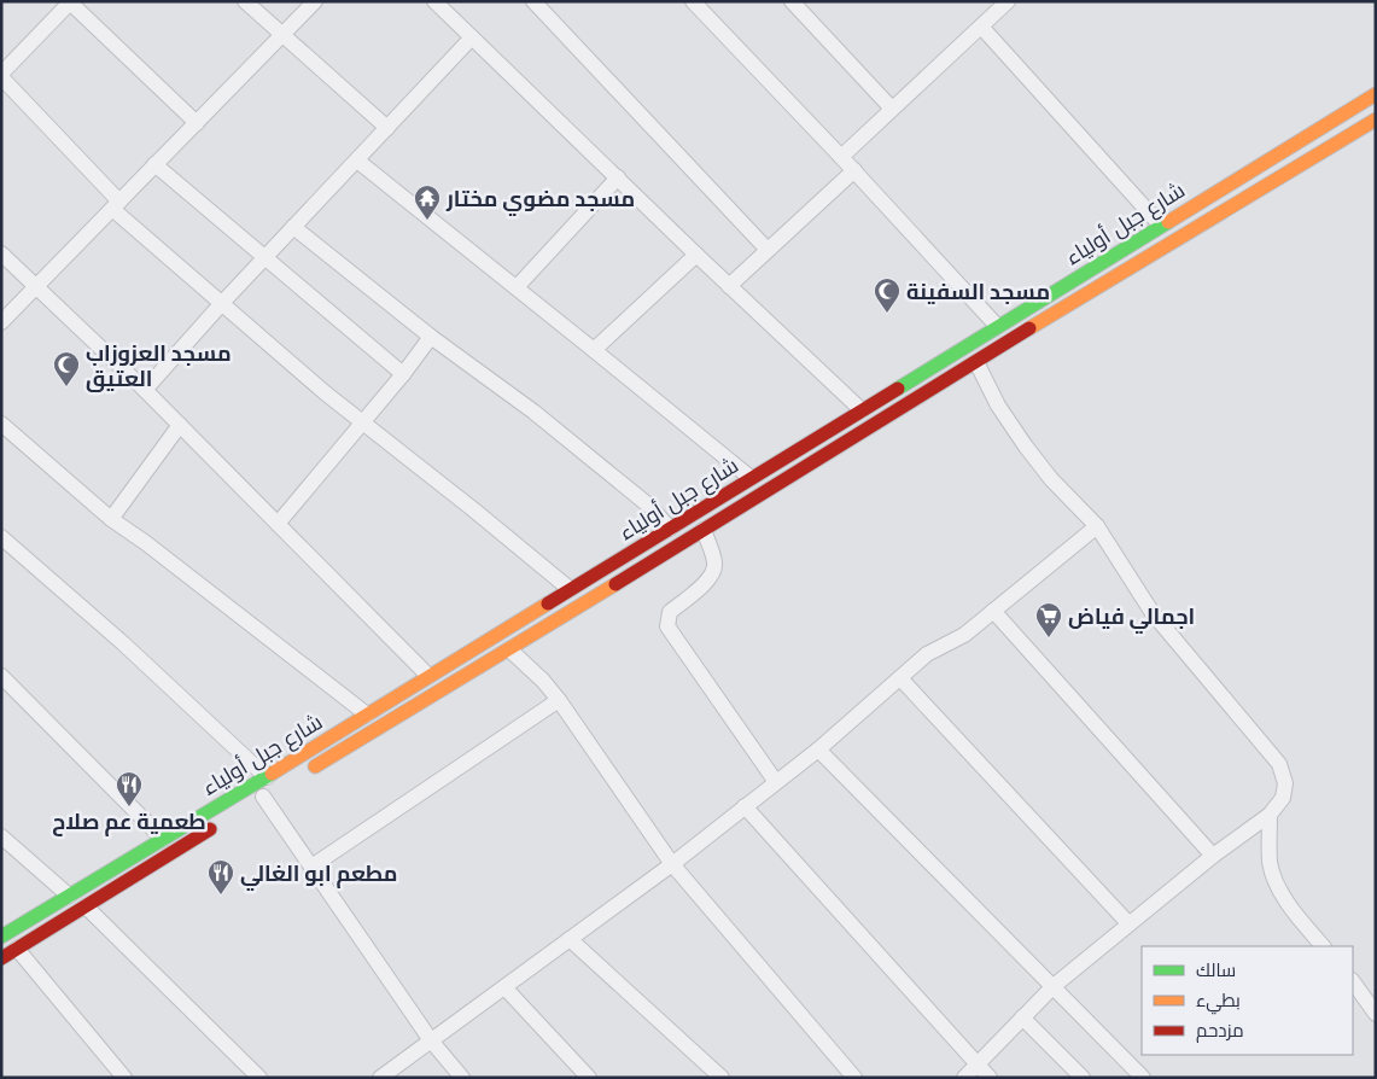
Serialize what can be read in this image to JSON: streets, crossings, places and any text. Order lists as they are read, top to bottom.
{
  "streets": {
    "main road": ["شارع جبل أولياء"]
  },
  "places": {
    "temple": ["مسجد مضوي مختار"],
    "mosque": ["مسجد السفينة", "مسجد العزوزاب العتيق"],
    "supermarket": ["اجمالي فياض"],
    "restaurant": ["طعمية عم صلاح", "مطعم ابو الغالي"]
  },
  "legend": ["سالك", "بطيء", "مزدحم"]
}
